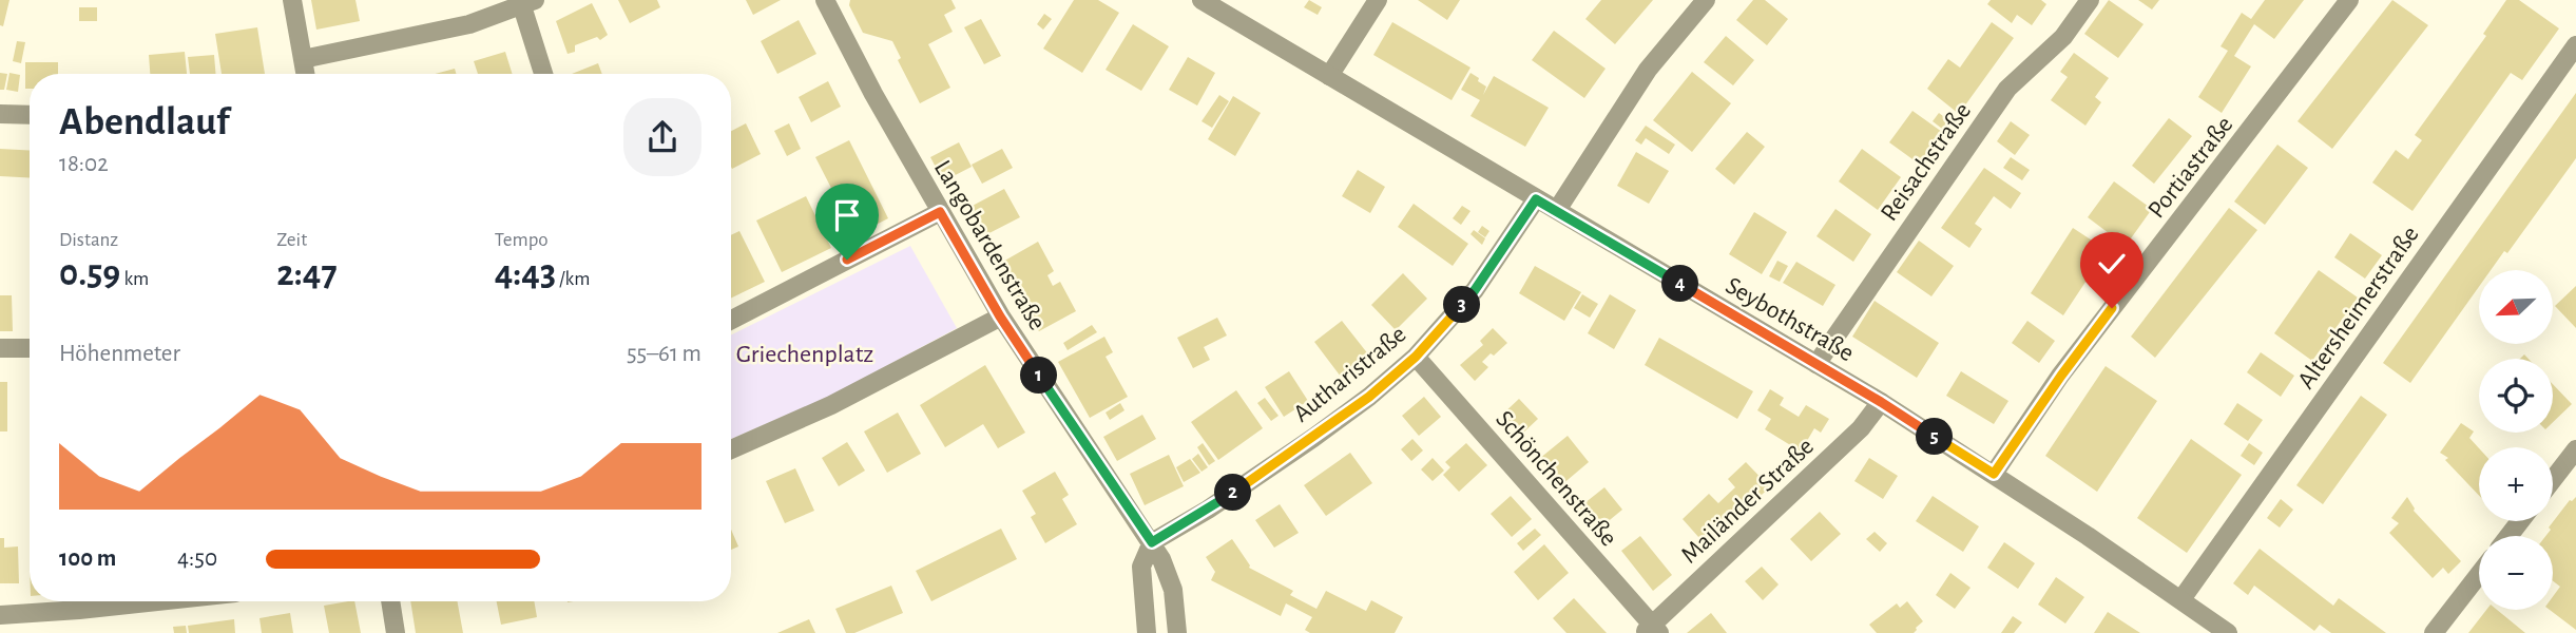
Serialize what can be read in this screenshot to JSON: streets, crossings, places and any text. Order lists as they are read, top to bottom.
{
  "streets": {
    "street": [
      "Reisachstraße",
      "Portiastraße",
      "Langobardenstraße",
      "Altersheimerstraße",
      "Seybothstraße",
      "Autharistraße",
      "Schönchenstraße",
      "Mailänder Straße"
    ]
  },
  "crossings": [
    ["Reisachstraße", "Seybothstraße"],
    ["Portiastraße", "Seybothstraße"],
    ["Langobardenstraße", "Autharistraße"],
    ["Altersheimerstraße", "Seybothstraße"],
    ["Seybothstraße", "Autharistraße"],
    ["Seybothstraße", "Mailänder Straße"],
    ["Autharistraße", "Schönchenstraße"],
    ["Schönchenstraße", "Mailänder Straße"]
  ],
  "parks": ["Griechenplatz"],
  "north": "bottom left",
  "page": {
    "heading": ["Abendlauf", "18:02"],
    "stats": [
      ["Distanz", "0.59 km"],
      ["Zeit", "2:47"],
      ["Tempo", "4:43 /km"]
    ],
    "pins": [
      "4",
      "3",
      "1",
      "5",
      "2"
    ],
    "map_buttons": ["+", "−"],
    "chart": ["Höhenmeter", "55–61 m"],
    "list": [
      {
        "name": "100 m",
        "note": "4:50"
      }
    ]
  }
}
